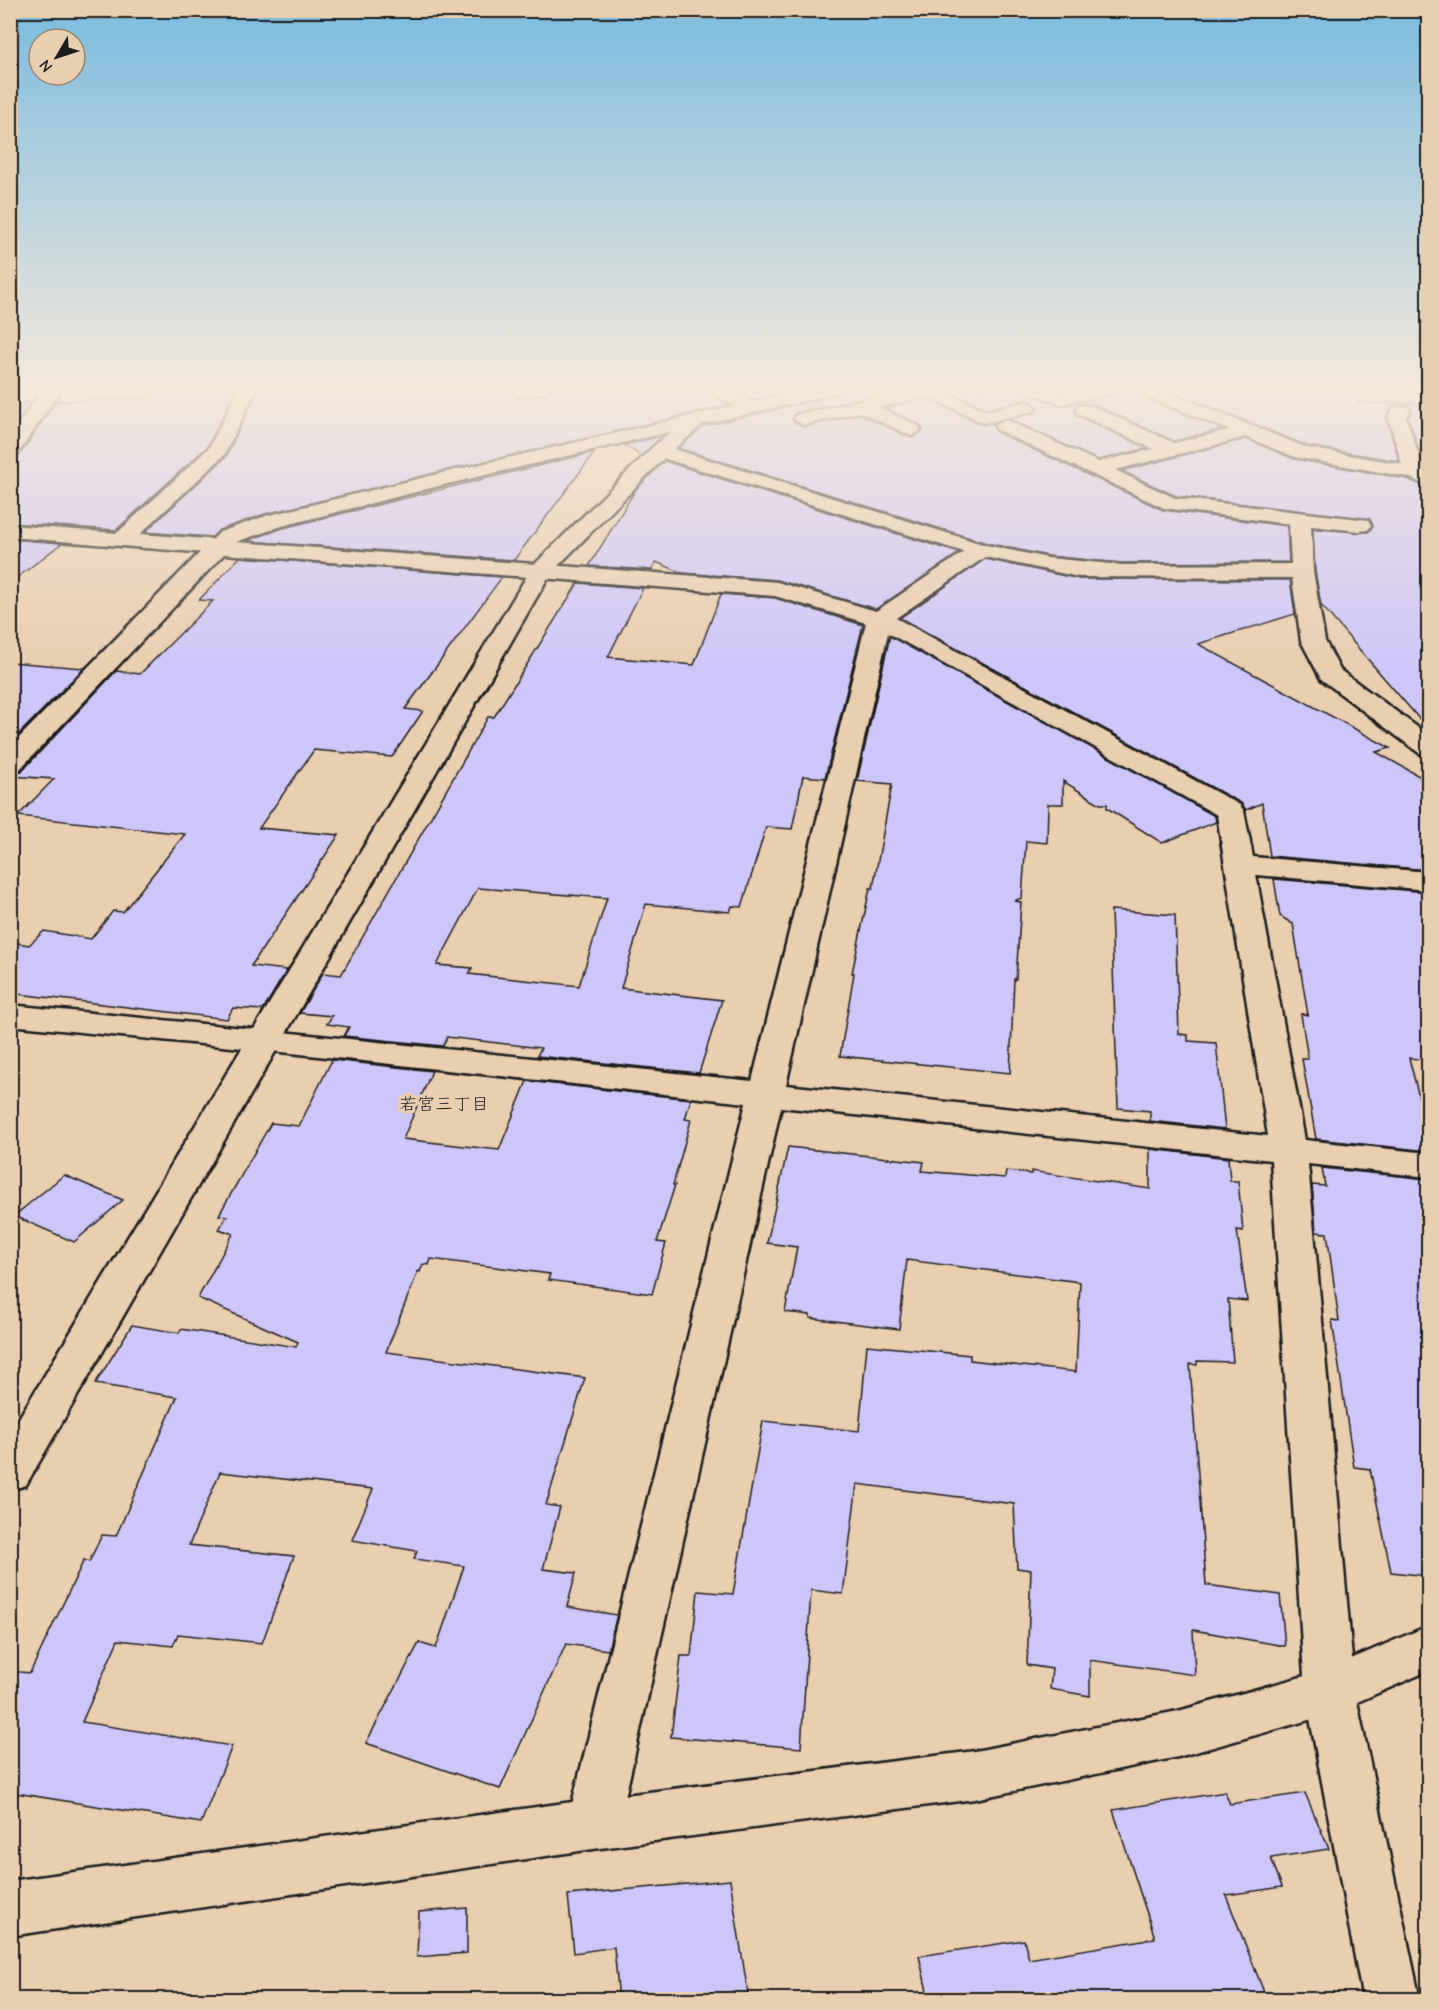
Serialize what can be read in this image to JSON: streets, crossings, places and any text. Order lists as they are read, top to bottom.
{
  "districts": ["若宮三丁目"],
  "north": "bottom left"
}
